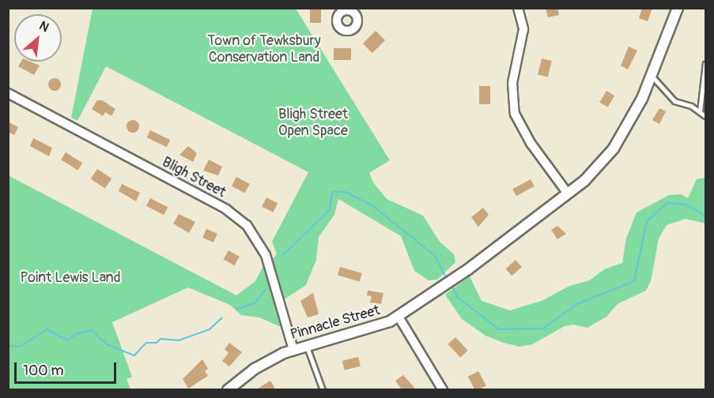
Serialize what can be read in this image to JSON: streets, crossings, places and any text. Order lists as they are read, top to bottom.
{
  "streets": {
    "street": ["Bligh Street", "Pinnacle Street"]
  },
  "crossings": [
    ["Bligh Street", "Pinnacle Street"]
  ],
  "parks": ["Town of Tewksbury Conservation Land", "Bligh Street Open Space", "Point Lewis Land"],
  "scale_bar": "100 m",
  "north": "top right"
}
